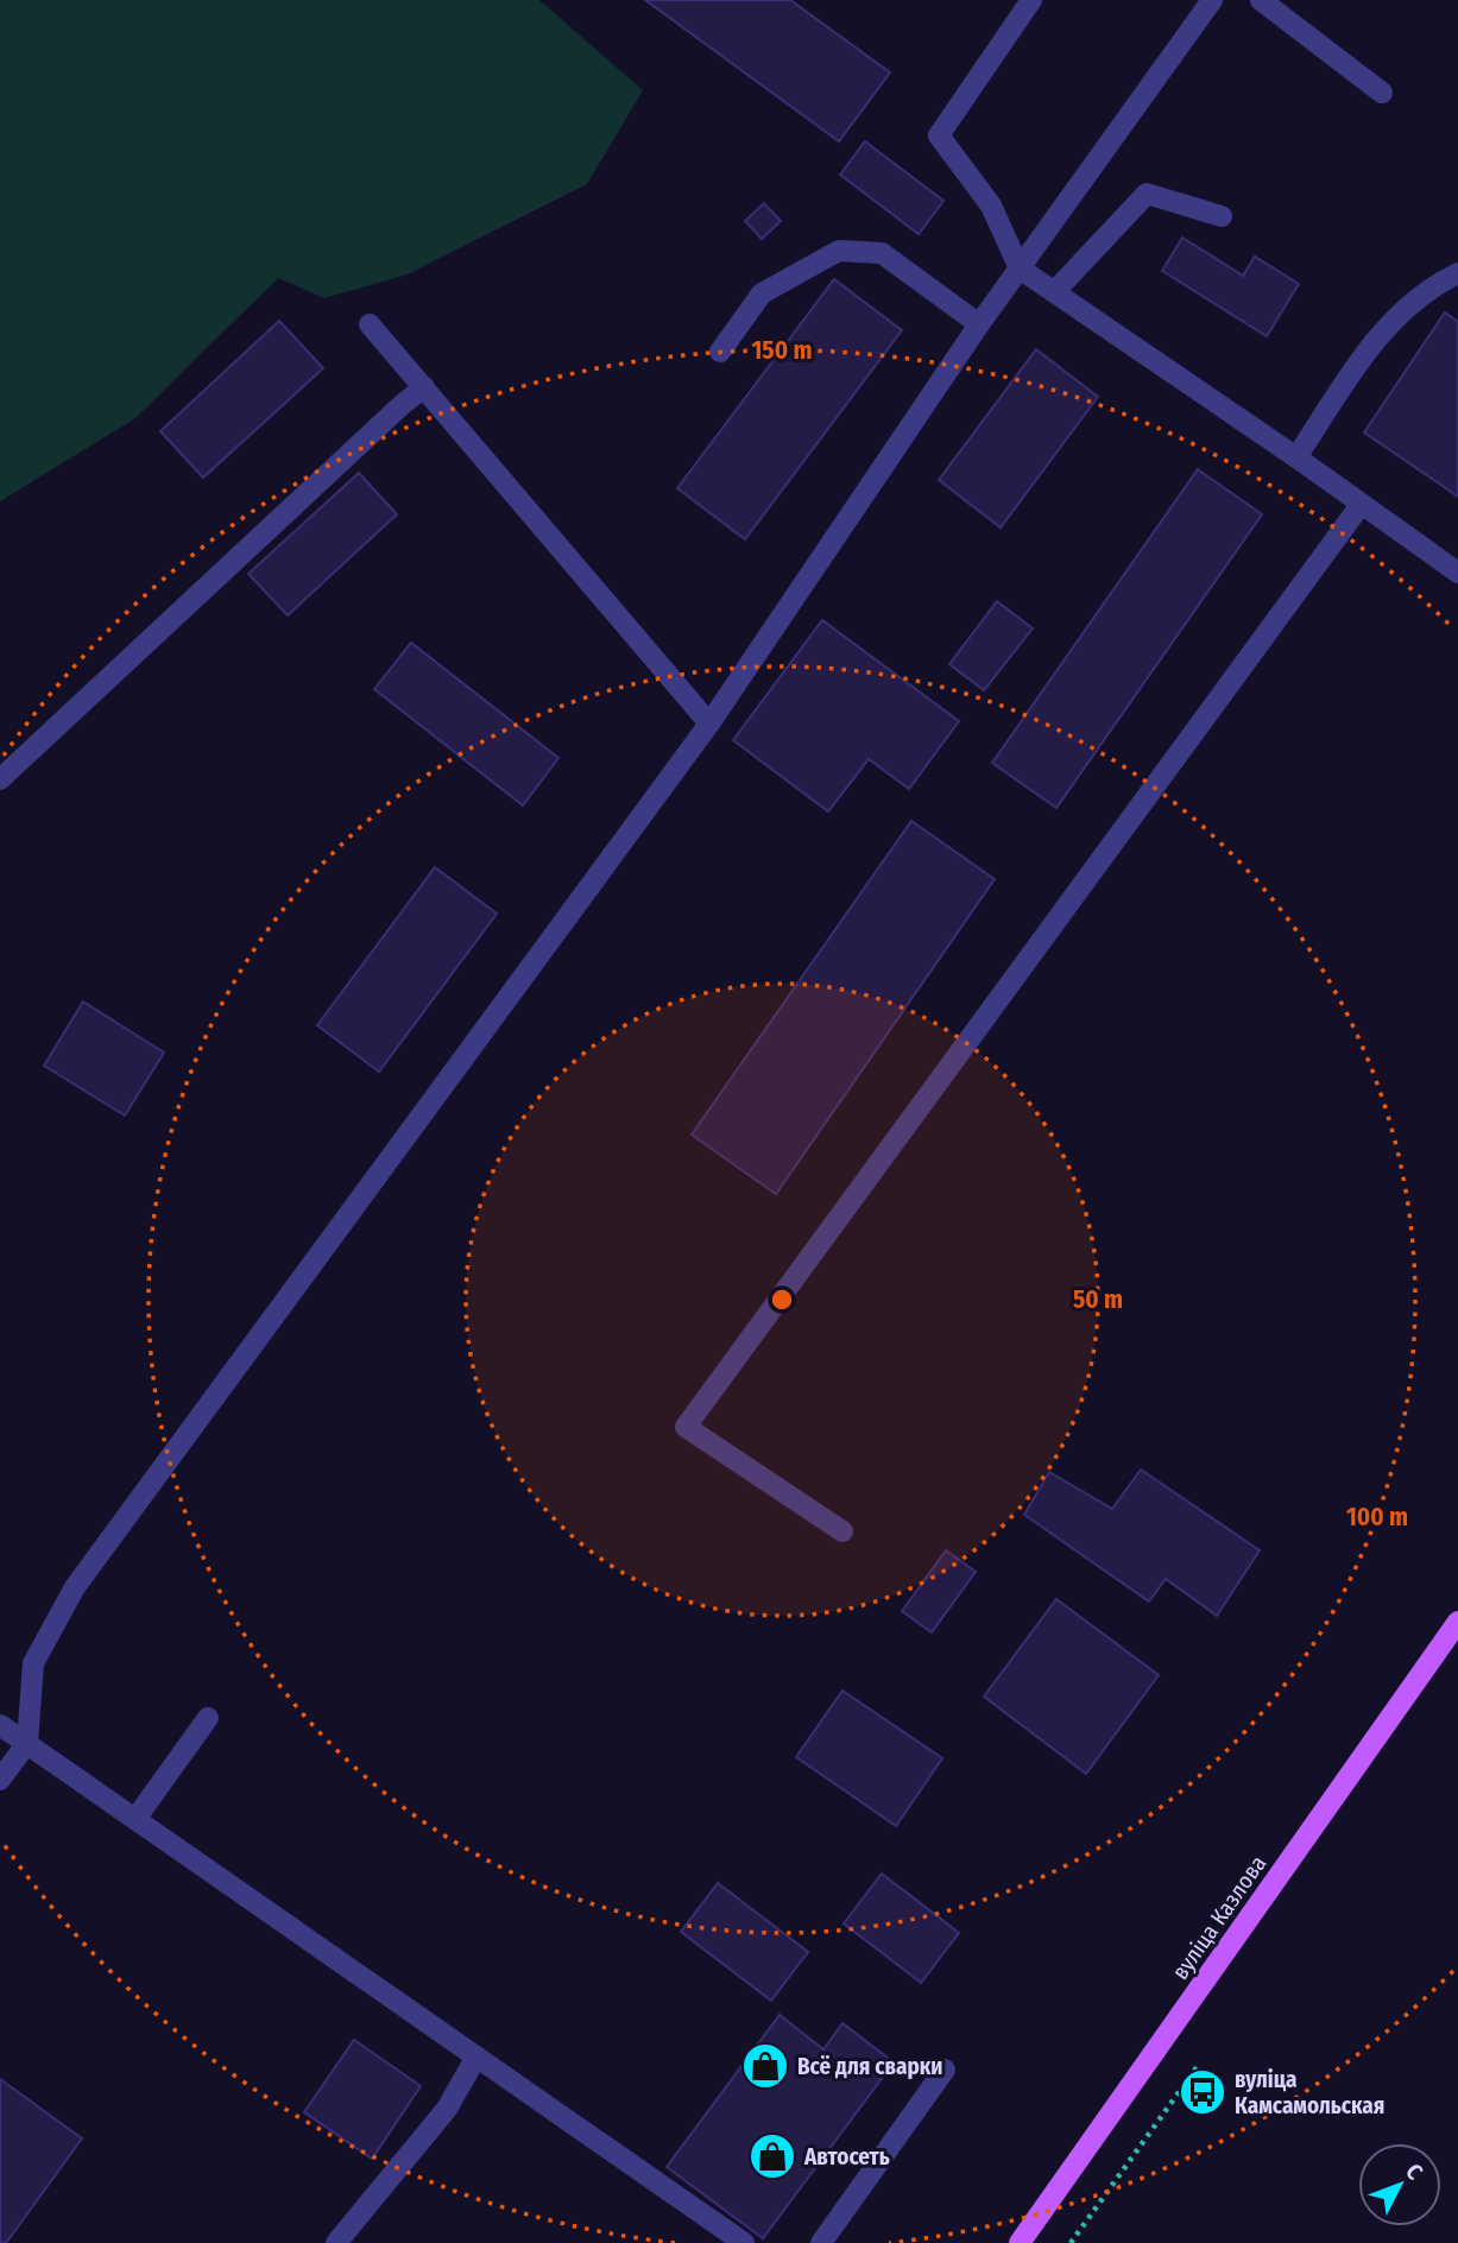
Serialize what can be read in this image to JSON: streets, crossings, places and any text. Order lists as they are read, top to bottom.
{
  "streets": {
    "main road": ["вуліца Казлова"]
  },
  "places": {
    "shop": ["Всё для сварки", "Автосеть"],
    "bus stop": ["вуліца Камсамольская"]
  },
  "north": "top right",
  "rings": ["150 m", "50 m", "100 m"]
}
